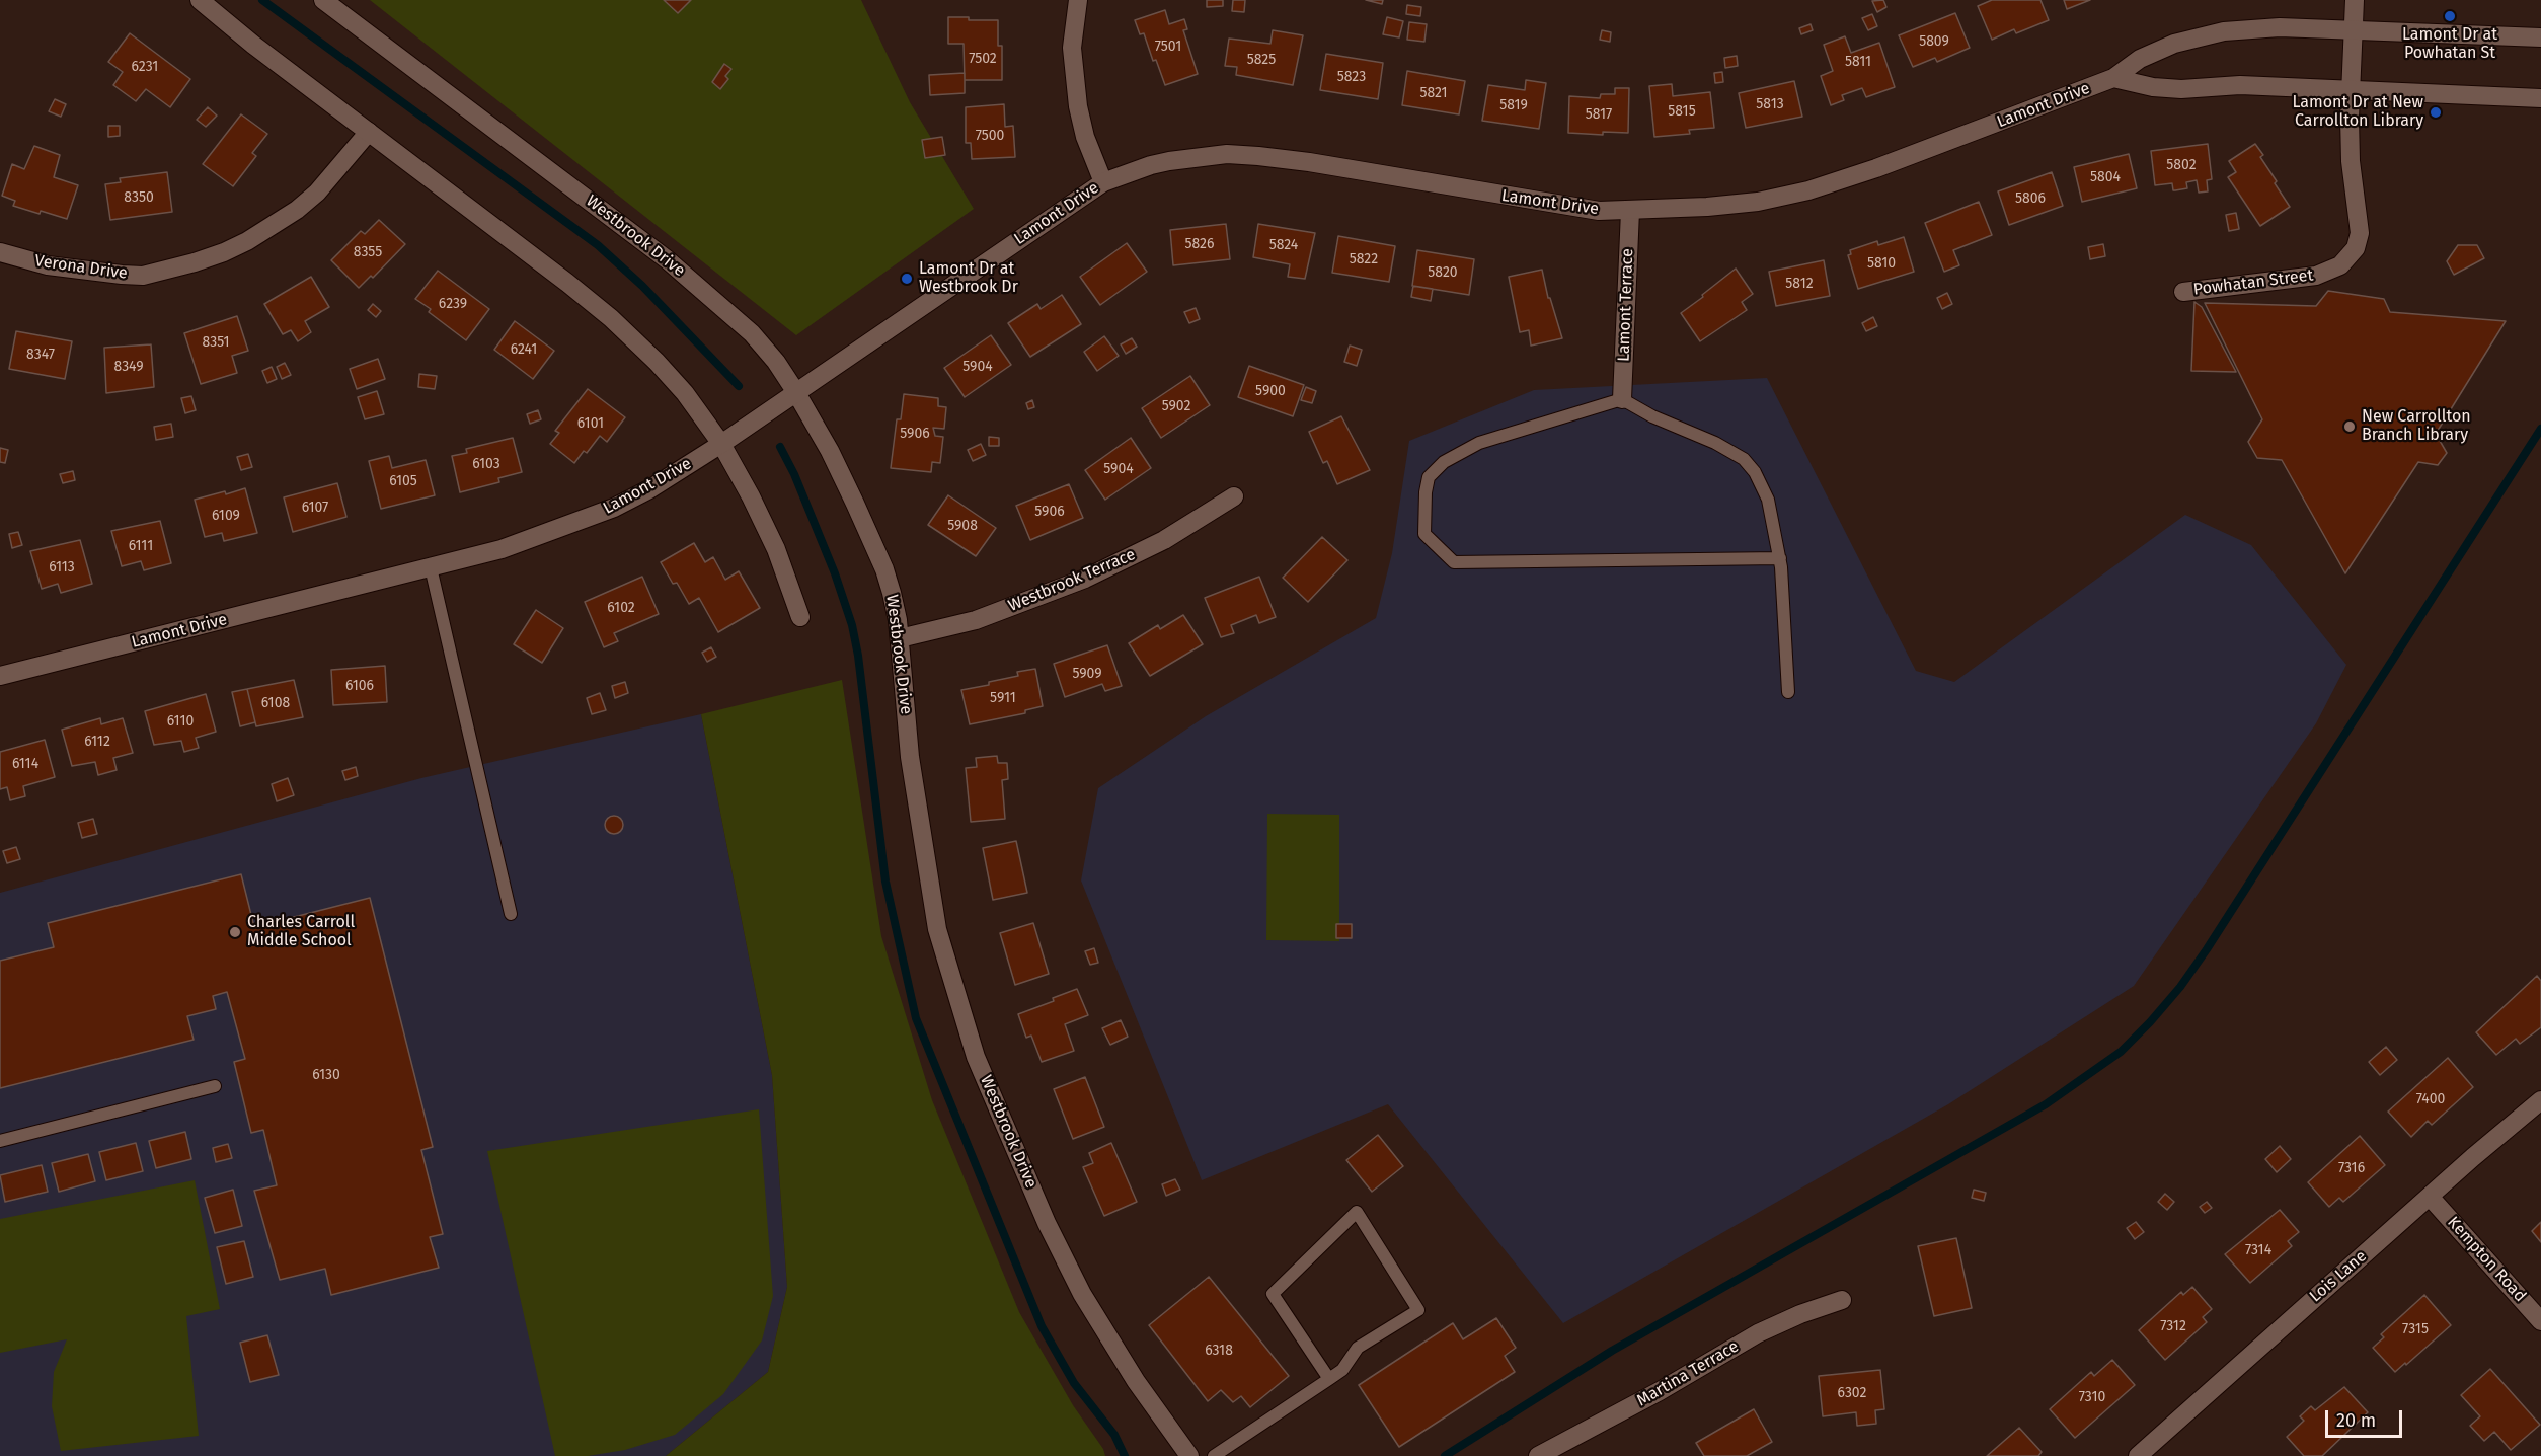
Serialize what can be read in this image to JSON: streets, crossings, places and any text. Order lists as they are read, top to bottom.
{
  "streets": {
    "street": [
      "Lamont Drive",
      "Westbrook Drive",
      "Verona Drive",
      "Powhatan Street",
      "Lamont Terrace",
      "Westbrook Terrace",
      "Kempton Road",
      "Lois Lane",
      "Martina Terrace"
    ]
  },
  "crossings": [
    ["Lamont Drive", "Westbrook Drive"],
    ["Lamont Drive", "Powhatan Street"],
    ["Lamont Drive", "Lamont Terrace"],
    ["Westbrook Drive", "Westbrook Terrace"],
    ["Kempton Road", "Lois Lane"]
  ],
  "places": [
    "Lamont Dr at Powhatan St",
    "Lamont Dr at New Carrollton Library",
    "Lamont Dr at Westbrook Dr",
    "New Carrollton Branch Library",
    "Charles Carroll Middle School"
  ],
  "house_numbers": [
    "5809",
    "7501",
    "7502",
    "5825",
    "5811",
    "6231",
    "5823",
    "5821",
    "5813",
    "5819",
    "5815",
    "5817",
    "7500",
    "5802",
    "5804",
    "8350",
    "5806",
    "5826",
    "5824",
    "8355",
    "5822",
    "5810",
    "5820",
    "5812",
    "6239",
    "8351",
    "6241",
    "8347",
    "8349",
    "5904",
    "5900",
    "5902",
    "6101",
    "5906",
    "6103",
    "5904",
    "6105",
    "6107",
    "5906",
    "6109",
    "5908",
    "6111",
    "6113",
    "6102",
    "5909",
    "6106",
    "5911",
    "6108",
    "6110",
    "6112",
    "6114",
    "6130",
    "7400",
    "7316",
    "7314",
    "7312",
    "7315",
    "6318",
    "6302",
    "7310"
  ],
  "scale_bar": "20 m"
}
